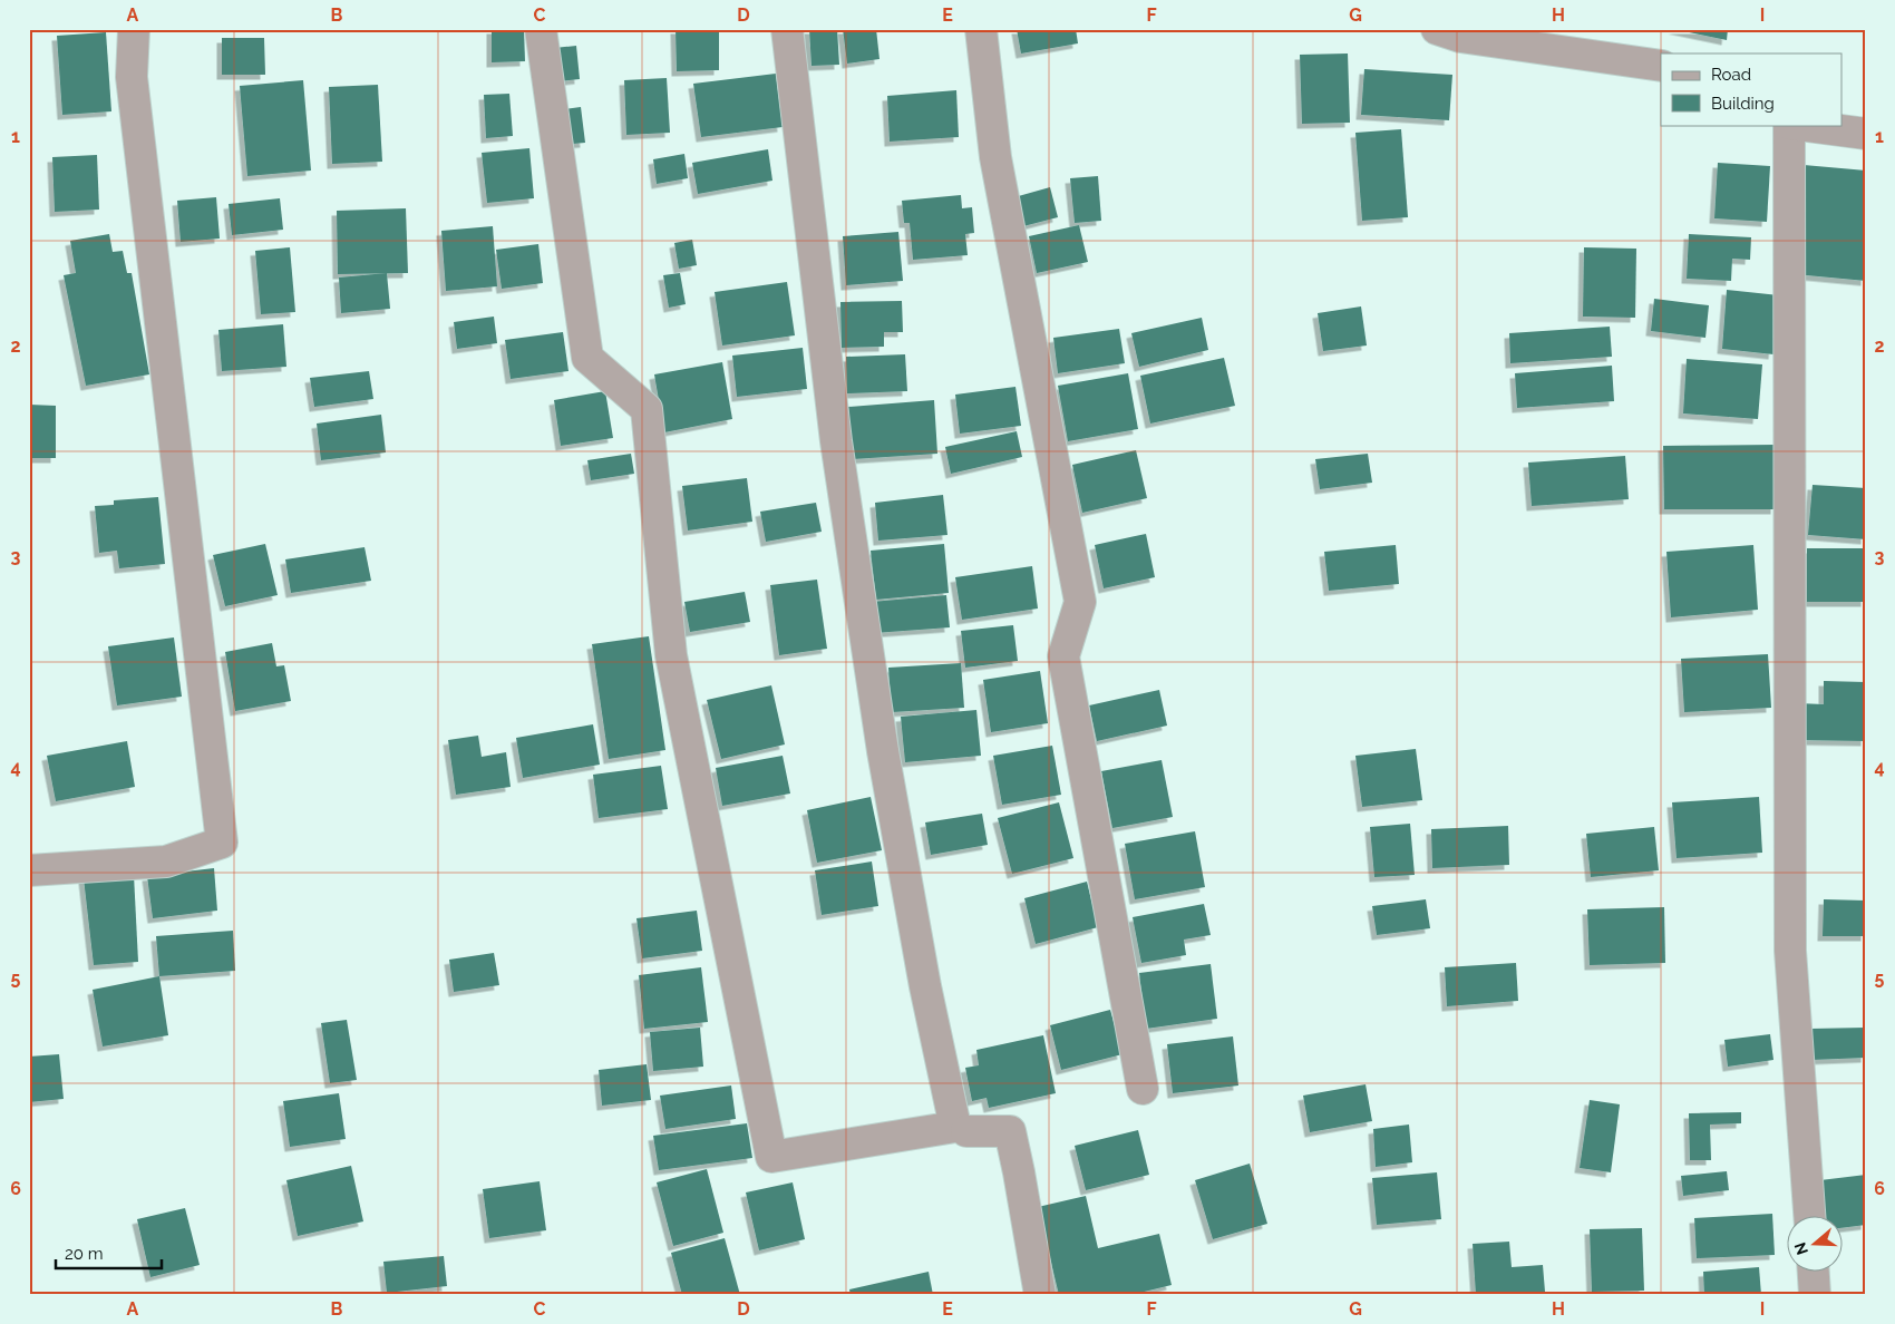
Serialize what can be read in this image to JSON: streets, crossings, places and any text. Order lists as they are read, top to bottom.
{
  "legend": ["Road", "Building"],
  "scale_bar": "20 m",
  "north": "left",
  "grid": {
    "columns": [
      "A",
      "B",
      "C",
      "D",
      "E",
      "F",
      "G",
      "H",
      "I"
    ],
    "rows": [
      "1",
      "2",
      "3",
      "4",
      "5",
      "6"
    ]
  }
}
